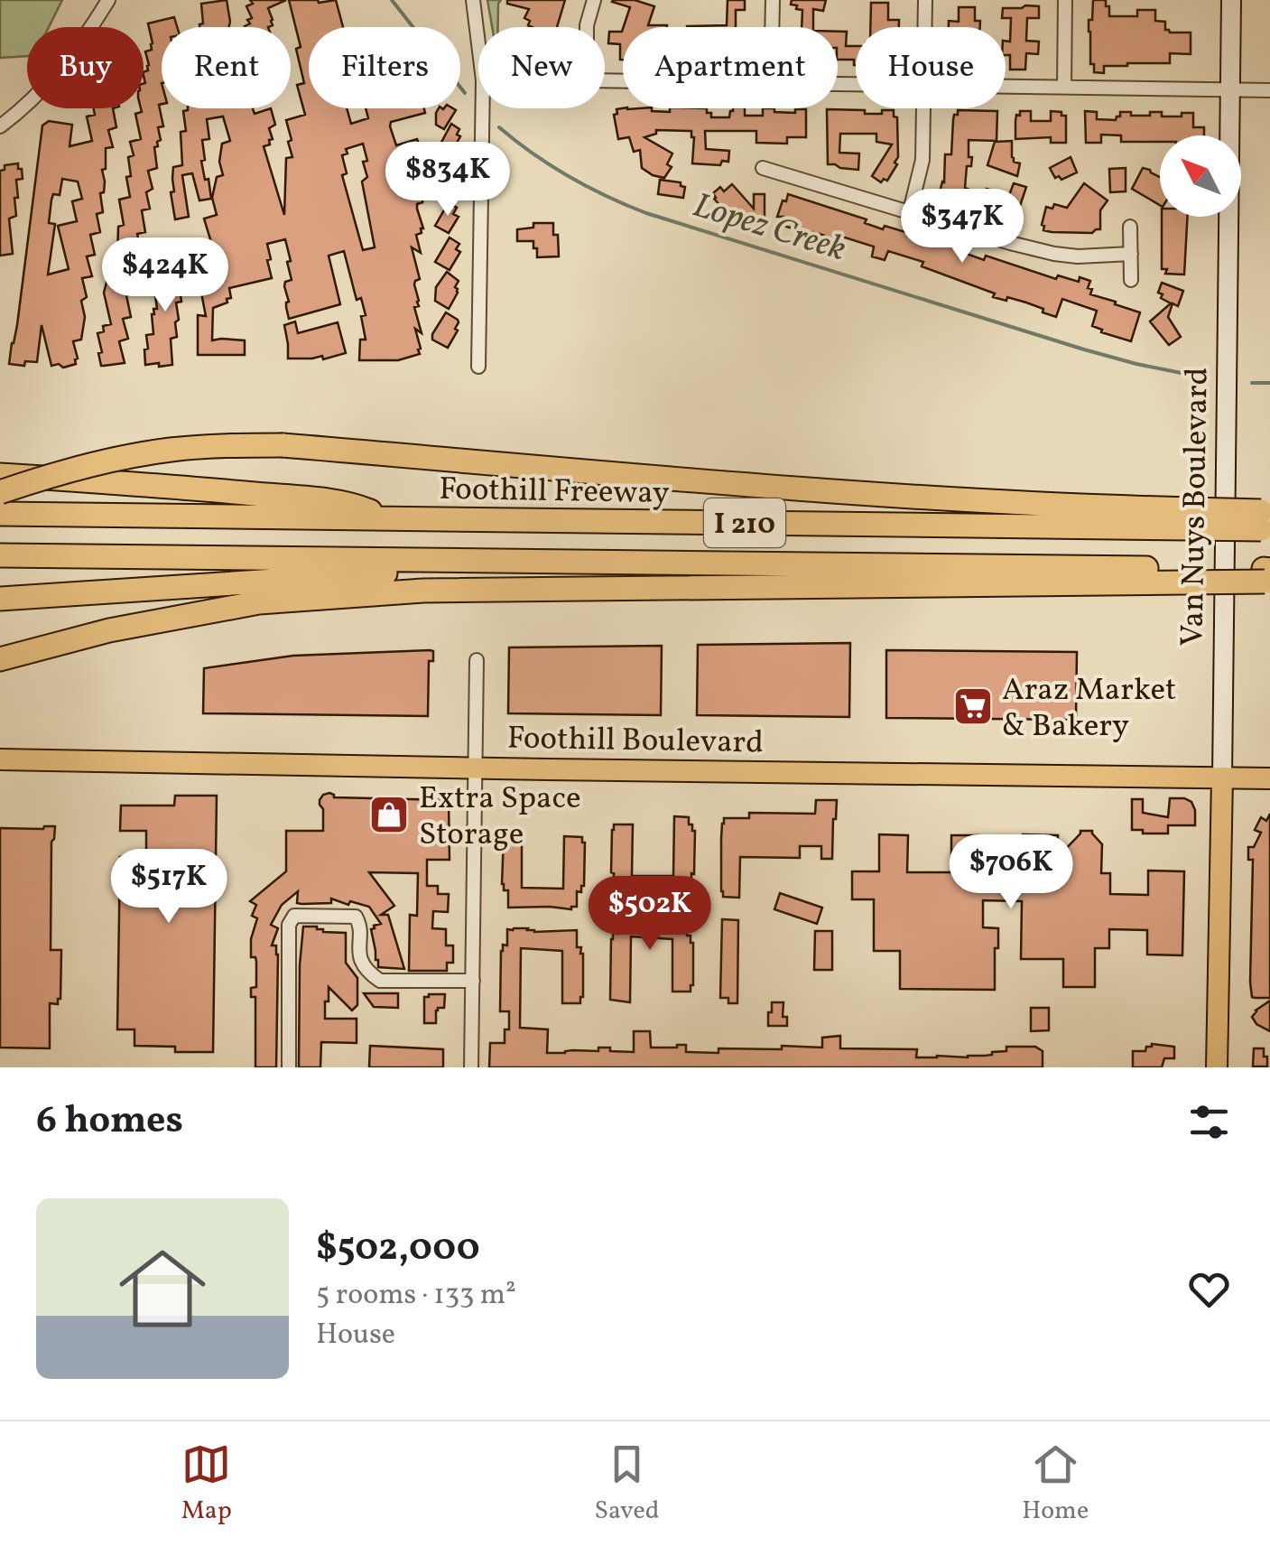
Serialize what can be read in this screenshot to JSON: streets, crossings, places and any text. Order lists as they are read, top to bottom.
{
  "streets": {
    "highway": ["Foothill Freeway", "I 210"],
    "main road": ["Van Nuys Boulevard", "Foothill Boulevard"]
  },
  "crossings": [
    ["Van Nuys Boulevard", "Foothill Boulevard"]
  ],
  "water": ["Lopez Creek"],
  "places": {
    "supermarket": ["Araz Market & Bakery"],
    "shop": ["Extra Space Storage"]
  },
  "north": "top left",
  "page": {
    "chip": [
      "Buy",
      "Rent",
      "Filters",
      "New",
      "Apartment",
      "House"
    ],
    "price": [
      "$834K",
      "$347K",
      "$424K",
      "$706K",
      "$517K",
      "$502K"
    ],
    "heading": "6 homes",
    "list": [
      {
        "name": "$502,000",
        "note": "5 rooms · 133 m² · House"
      }
    ],
    "tabs": ["Map", "Saved", "Home"]
  }
}
